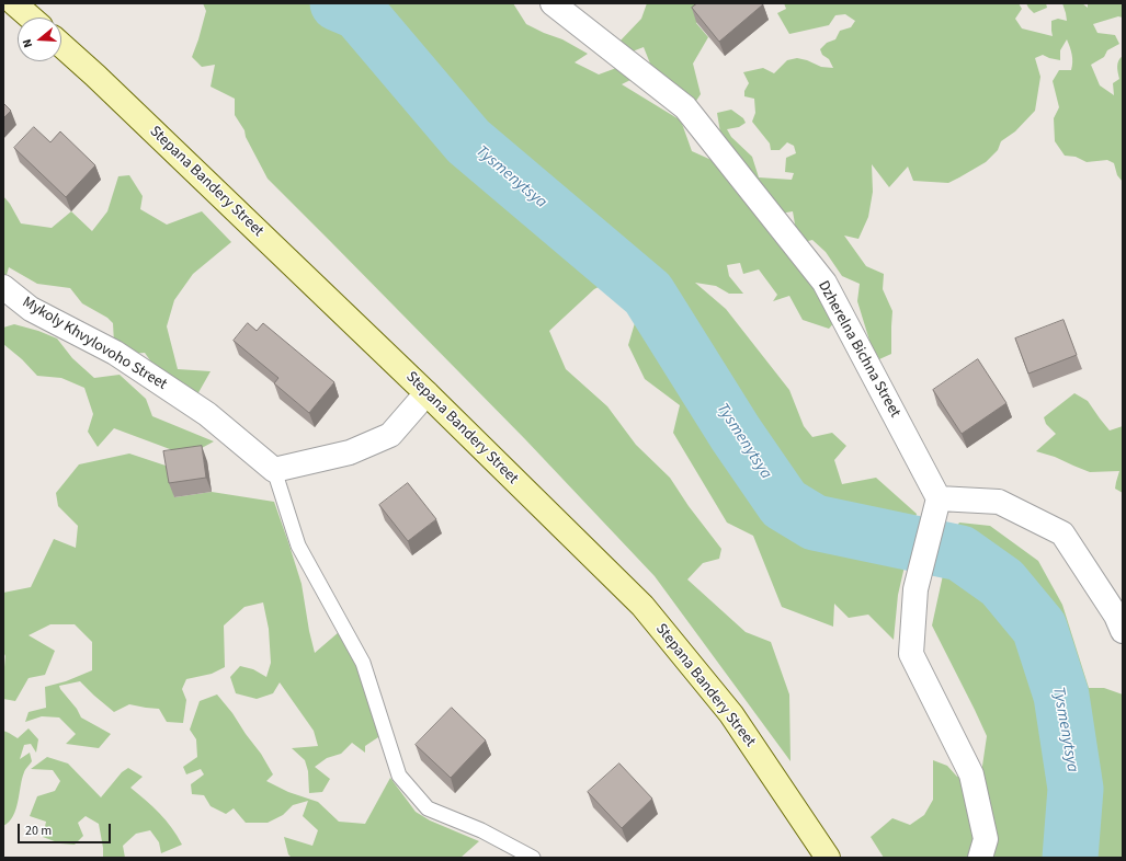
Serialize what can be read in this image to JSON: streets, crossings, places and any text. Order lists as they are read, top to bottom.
{
  "streets": {
    "main road": ["Stepana Bandery Street"],
    "street": ["Mykoly Khvylovoho Street", "Dzherelna Bichna Street"]
  },
  "water": ["Tysmenytsya"],
  "scale_bar": "20 m",
  "north": "left"
}
